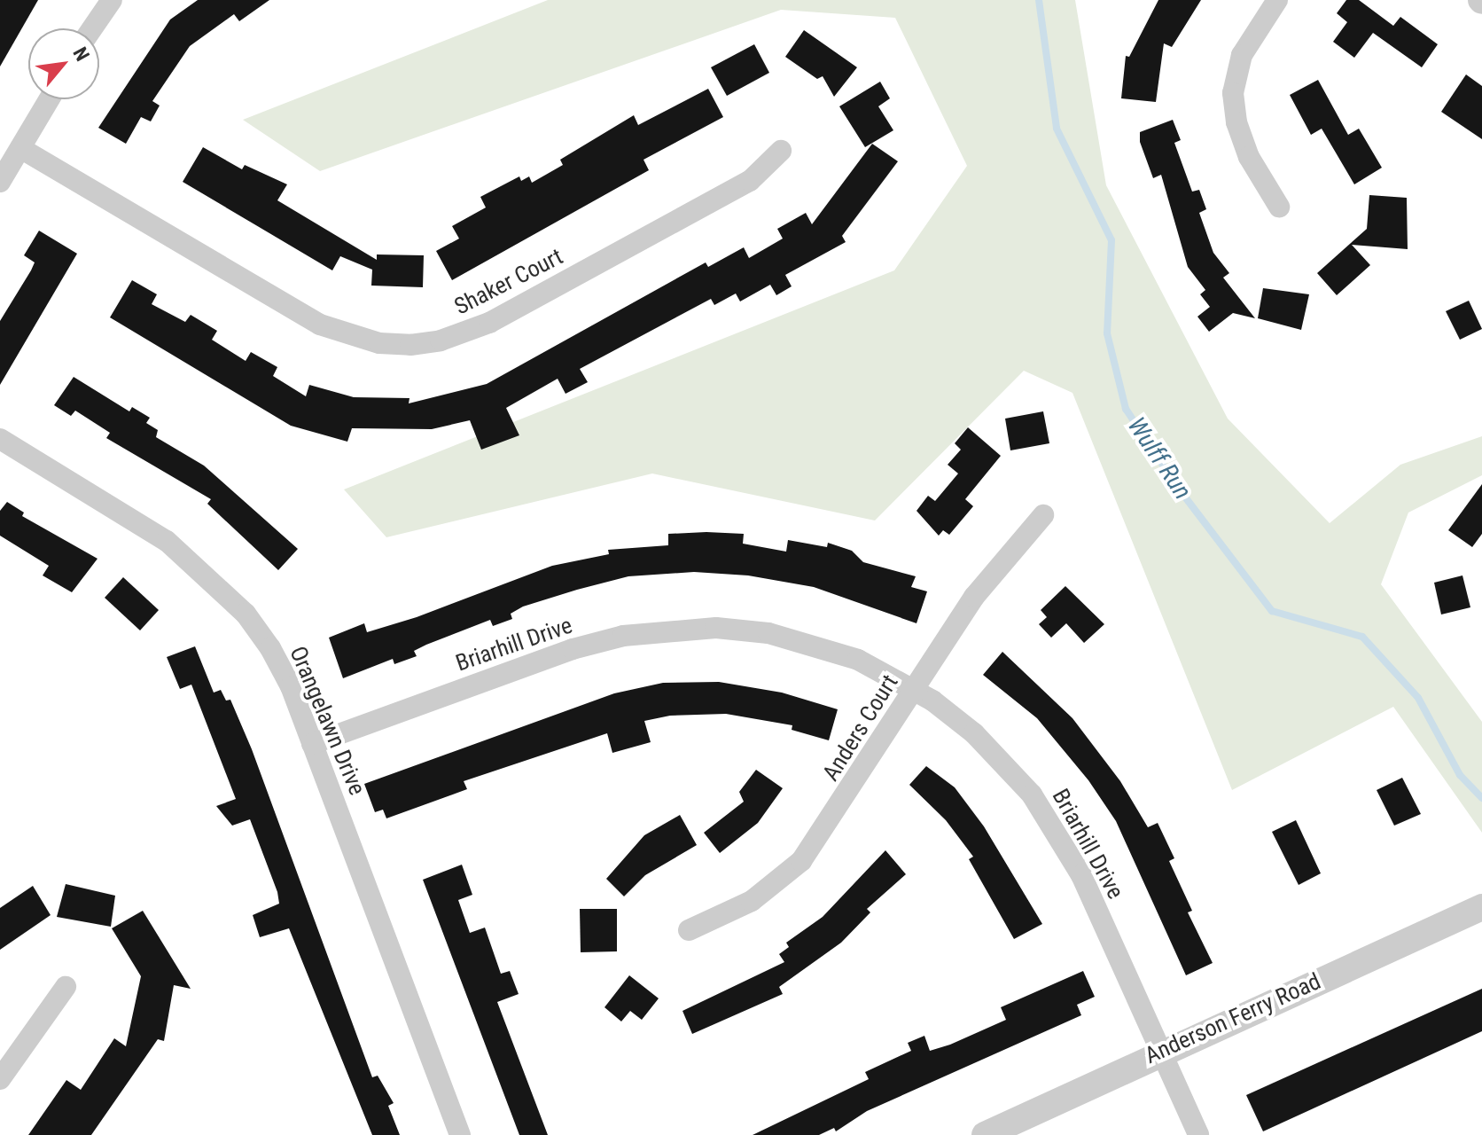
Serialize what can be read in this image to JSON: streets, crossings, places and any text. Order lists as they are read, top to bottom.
{
  "streets": {
    "street": [
      "Shaker Court",
      "Briarhill Drive",
      "Orangelawn Drive",
      "Anders Court",
      "Anderson Ferry Road"
    ]
  },
  "crossings": [
    ["Briarhill Drive", "Orangelawn Drive"],
    ["Briarhill Drive", "Anders Court"],
    ["Briarhill Drive", "Anderson Ferry Road"]
  ],
  "water": ["Wulff Run"],
  "north": "top right"
}
